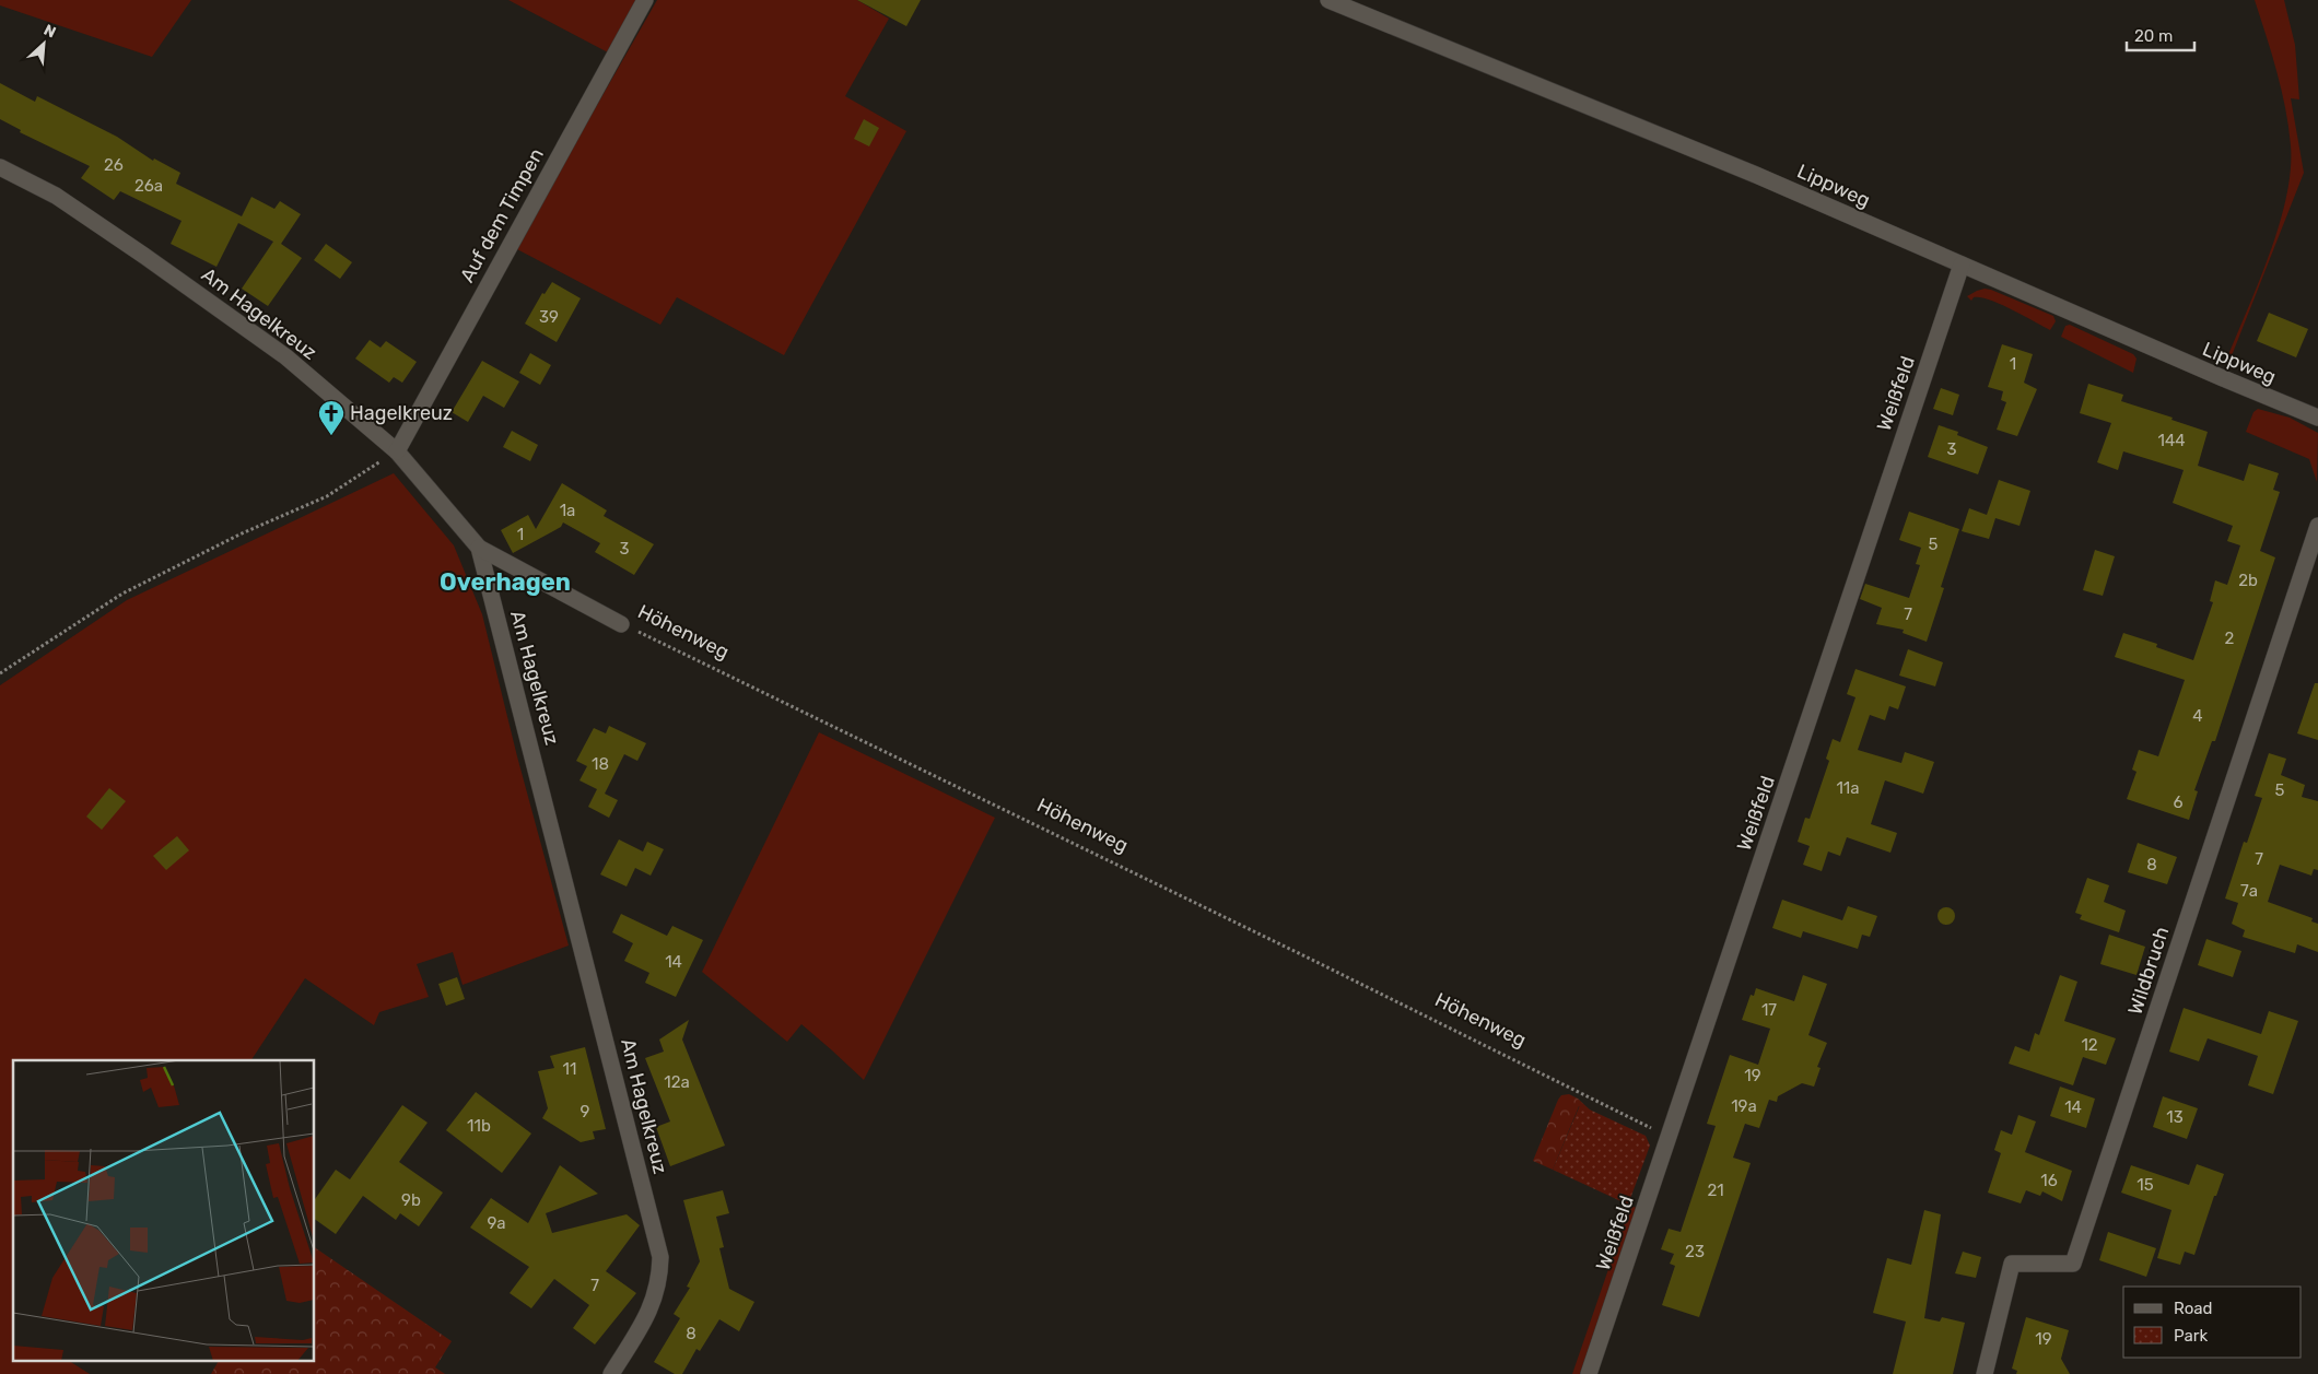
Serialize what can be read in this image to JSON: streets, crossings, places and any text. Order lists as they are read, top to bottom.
{
  "streets": {
    "street": [
      "Lippweg",
      "Auf dem Timpen",
      "Am Hagelkreuz",
      "Weißfeld",
      "Höhenweg",
      "Wildbruch"
    ]
  },
  "crossings": [
    ["Lippweg", "Weißfeld"],
    ["Auf dem Timpen", "Am Hagelkreuz"],
    ["Am Hagelkreuz", "Höhenweg"],
    ["Weißfeld", "Höhenweg"]
  ],
  "districts": ["Overhagen"],
  "places": {
    "church": ["Hagelkreuz"]
  },
  "house_numbers": [
    "26",
    "26a",
    "39",
    "1",
    "144",
    "3",
    "1a",
    "1",
    "5",
    "3",
    "2b",
    "7",
    "2",
    "4",
    "18",
    "11a",
    "5",
    "6",
    "7",
    "8",
    "7a",
    "14",
    "17",
    "12",
    "11",
    "19",
    "12a",
    "19a",
    "14",
    "9",
    "13",
    "11b",
    "16",
    "15",
    "21",
    "9b",
    "9a",
    "23",
    "7",
    "8",
    "19"
  ],
  "legend": ["Road", "Park"],
  "scale_bar": "20 m",
  "north": "top right"
}
